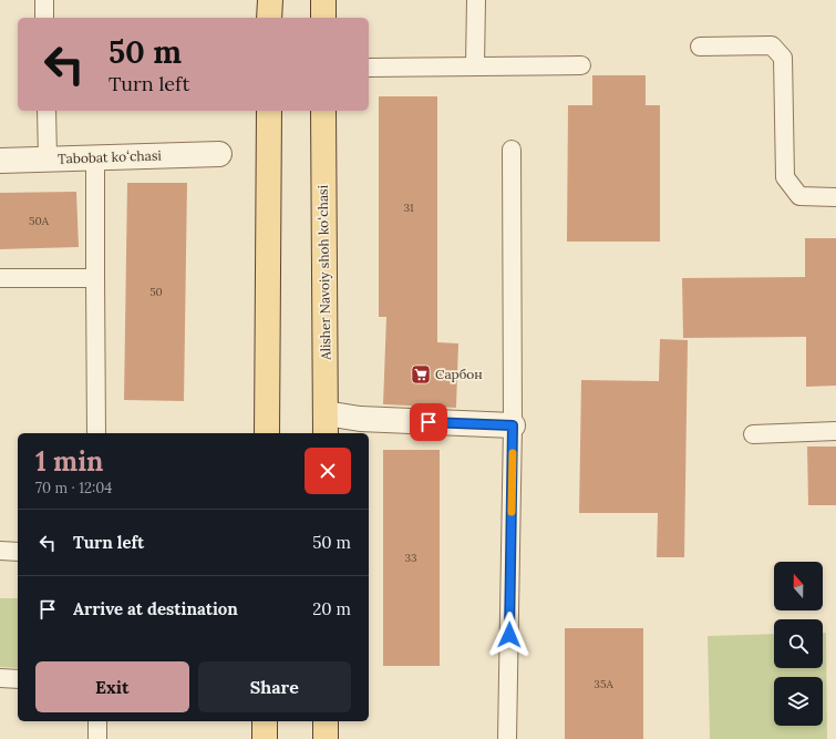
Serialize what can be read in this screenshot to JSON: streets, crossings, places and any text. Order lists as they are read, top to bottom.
{
  "streets": {
    "main road": ["Alisher Navoiy shoh koʻchasi"],
    "street": ["Tabobat koʻchasi"]
  },
  "places": {
    "supermarket": ["Сарбон"]
  },
  "house_numbers": [
    "31",
    "50А",
    "50",
    "33",
    "35А"
  ],
  "north": "top",
  "page": {
    "turn": ["50 m", "Turn left"],
    "heading": ["1 min", "70 m · 12:04"],
    "list": [
      {
        "name": "Turn left",
        "value": "50 m"
      },
      {
        "name": "Arrive at destination",
        "value": "20 m"
      }
    ],
    "buttons": ["Exit", "Share"]
  }
}
